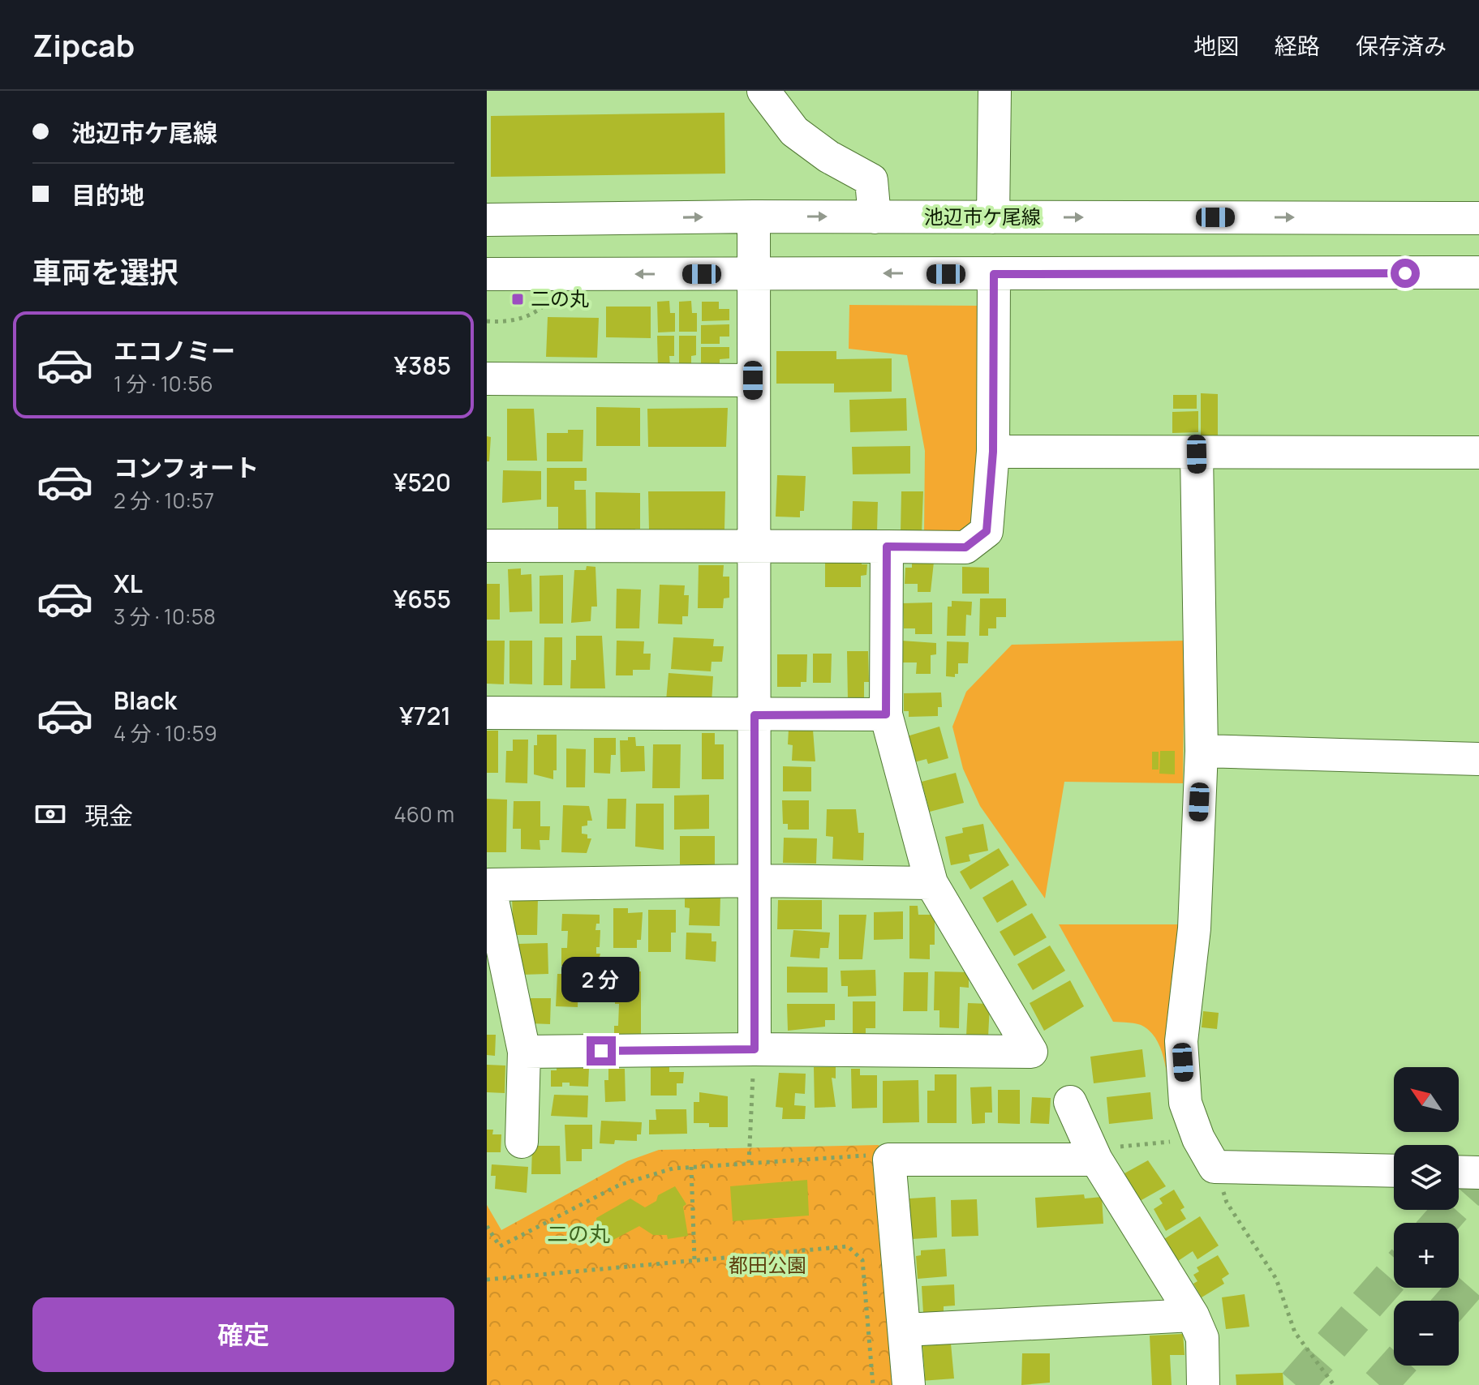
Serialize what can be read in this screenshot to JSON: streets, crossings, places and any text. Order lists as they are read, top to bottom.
{
  "streets": {
    "street": ["池辺市ケ尾線"]
  },
  "districts": ["二の丸"],
  "parks": ["都田公園"],
  "places": {
    "transit": ["二の丸"]
  },
  "north": "top left",
  "page": {
    "header": "Zipcab",
    "nav": ["地図", "経路", "保存済み"],
    "banner": ["池辺市ケ尾線", "目的地"],
    "heading": "車両を選択",
    "list": [
      {
        "name": "エコノミー",
        "note": "1 分 · 10:56",
        "value": "¥385"
      },
      {
        "name": "コンフォート",
        "note": "2 分 · 10:57",
        "value": "¥520"
      },
      {
        "name": "XL",
        "note": "3 分 · 10:58",
        "value": "¥655"
      },
      {
        "name": "Black",
        "note": "4 分 · 10:59",
        "value": "¥721"
      }
    ],
    "pay": ["現金", "460 m"],
    "bubble": "2 分",
    "map_buttons": ["+", "−"],
    "buttons": "確定"
  }
}
